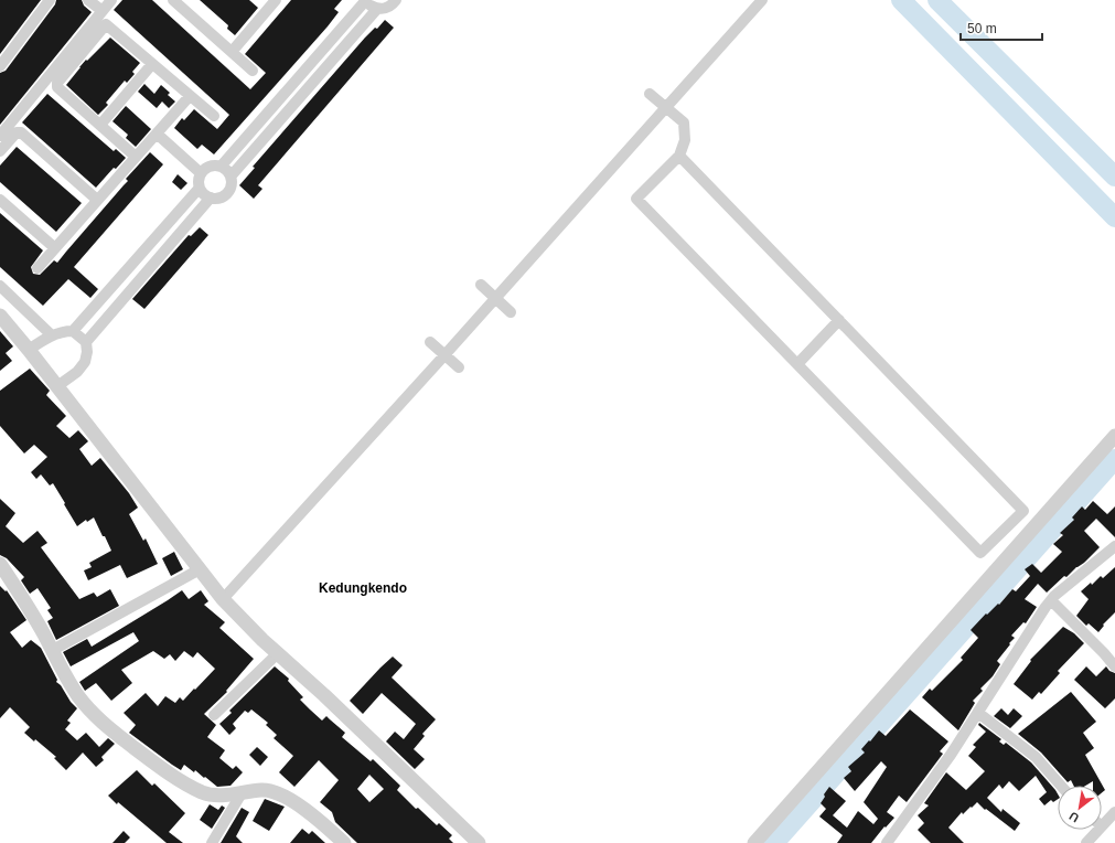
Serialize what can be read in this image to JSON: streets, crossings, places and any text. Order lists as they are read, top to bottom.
{
  "districts": ["Kedungkendo"],
  "scale_bar": "50 m",
  "north": "bottom left"
}
